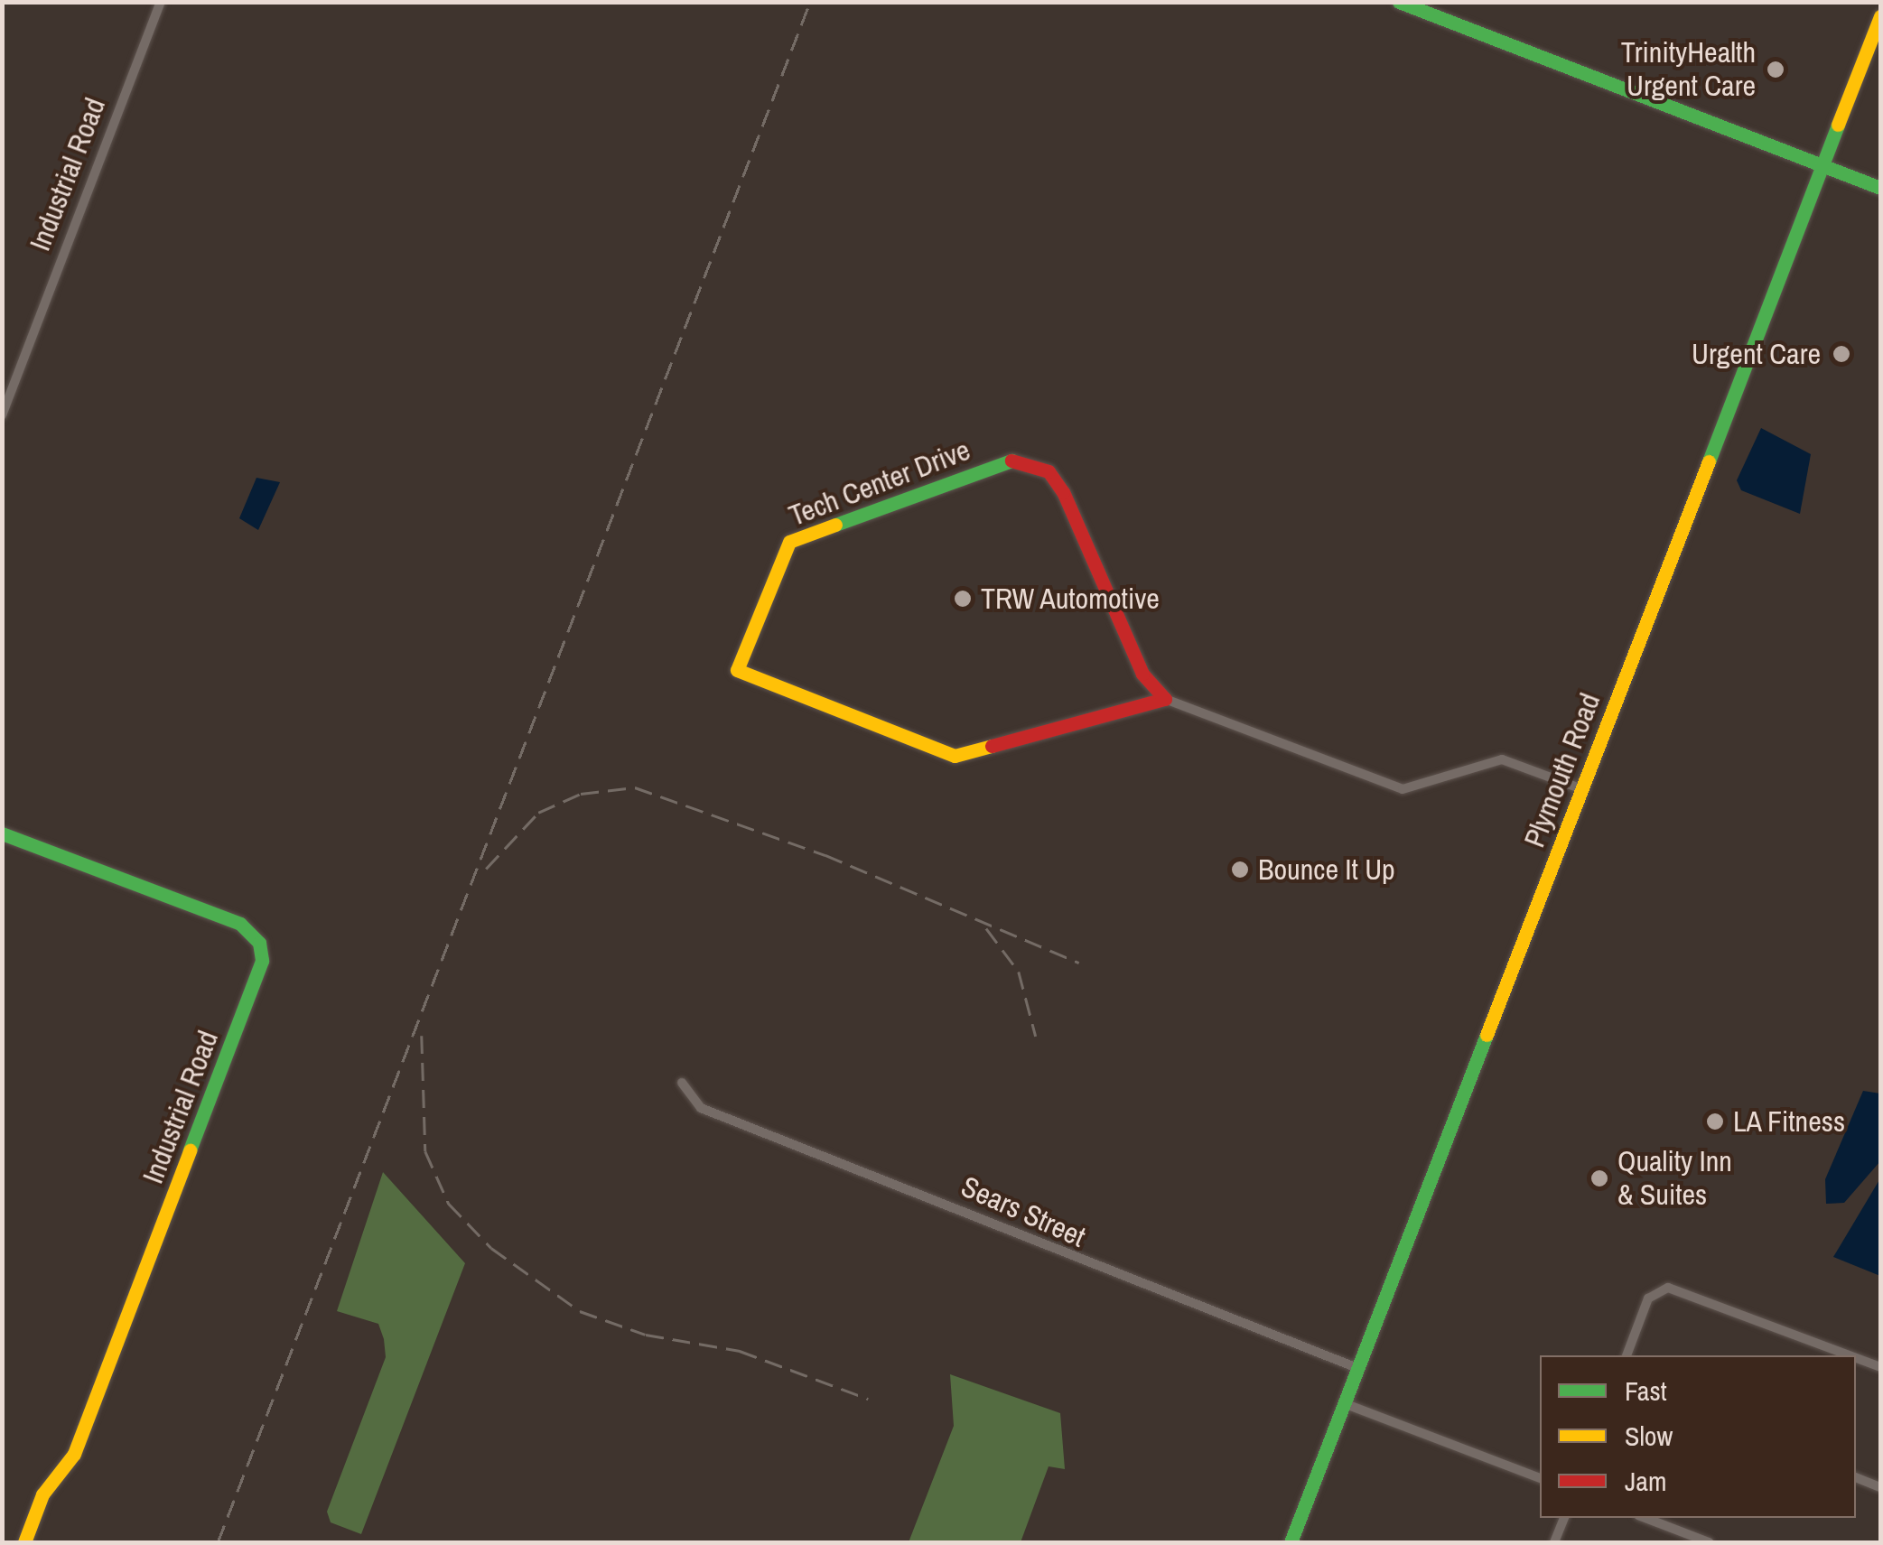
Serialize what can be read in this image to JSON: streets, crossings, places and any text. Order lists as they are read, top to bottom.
{
  "streets": {
    "main road": ["Industrial Road", "Tech Center Drive", "Plymouth Road"],
    "street": ["Sears Street"]
  },
  "crossings": [
    ["Plymouth Road", "Sears Street"]
  ],
  "places": [
    "TrinityHealth Urgent Care",
    "Urgent Care",
    "TRW Automotive",
    "Bounce It Up",
    "LA Fitness",
    "Quality Inn & Suites"
  ],
  "legend": ["Fast", "Slow", "Jam"]
}
